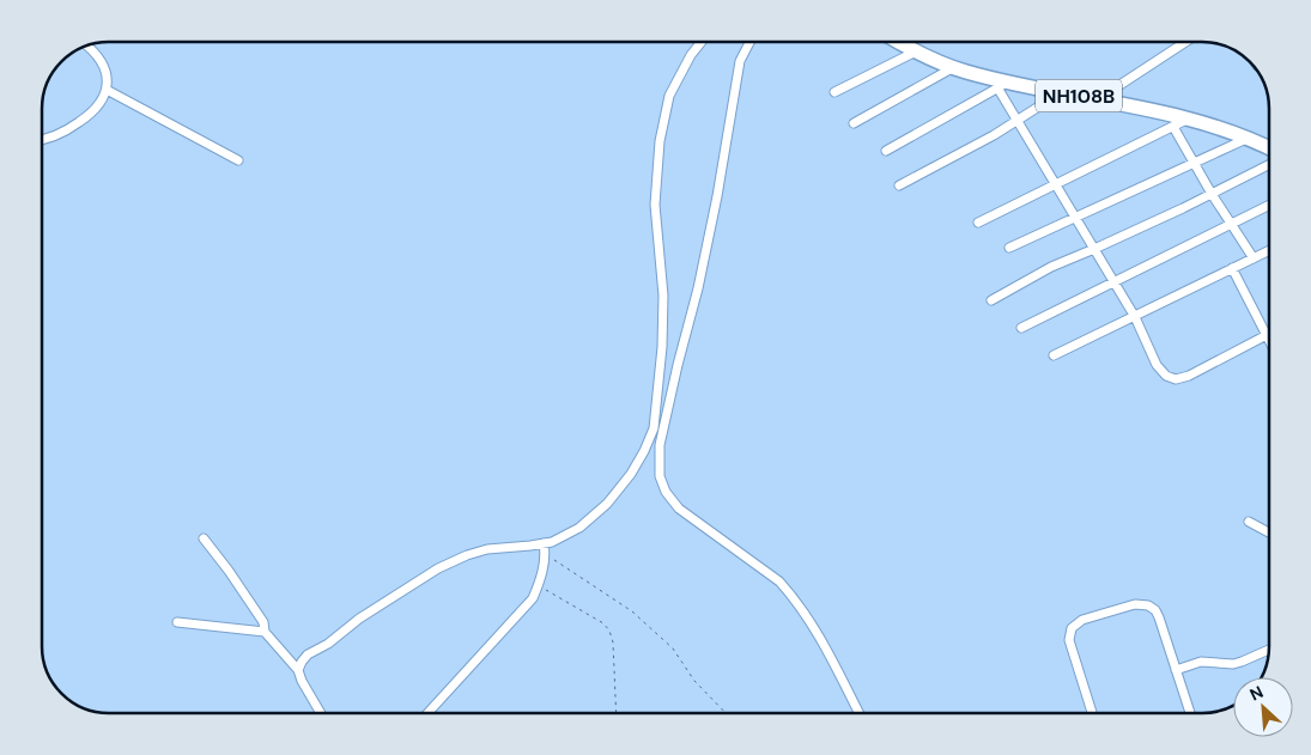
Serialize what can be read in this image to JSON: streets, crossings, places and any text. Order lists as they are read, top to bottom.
{
  "streets": {
    "highway": ["NH108B"]
  },
  "north": "top left"
}
